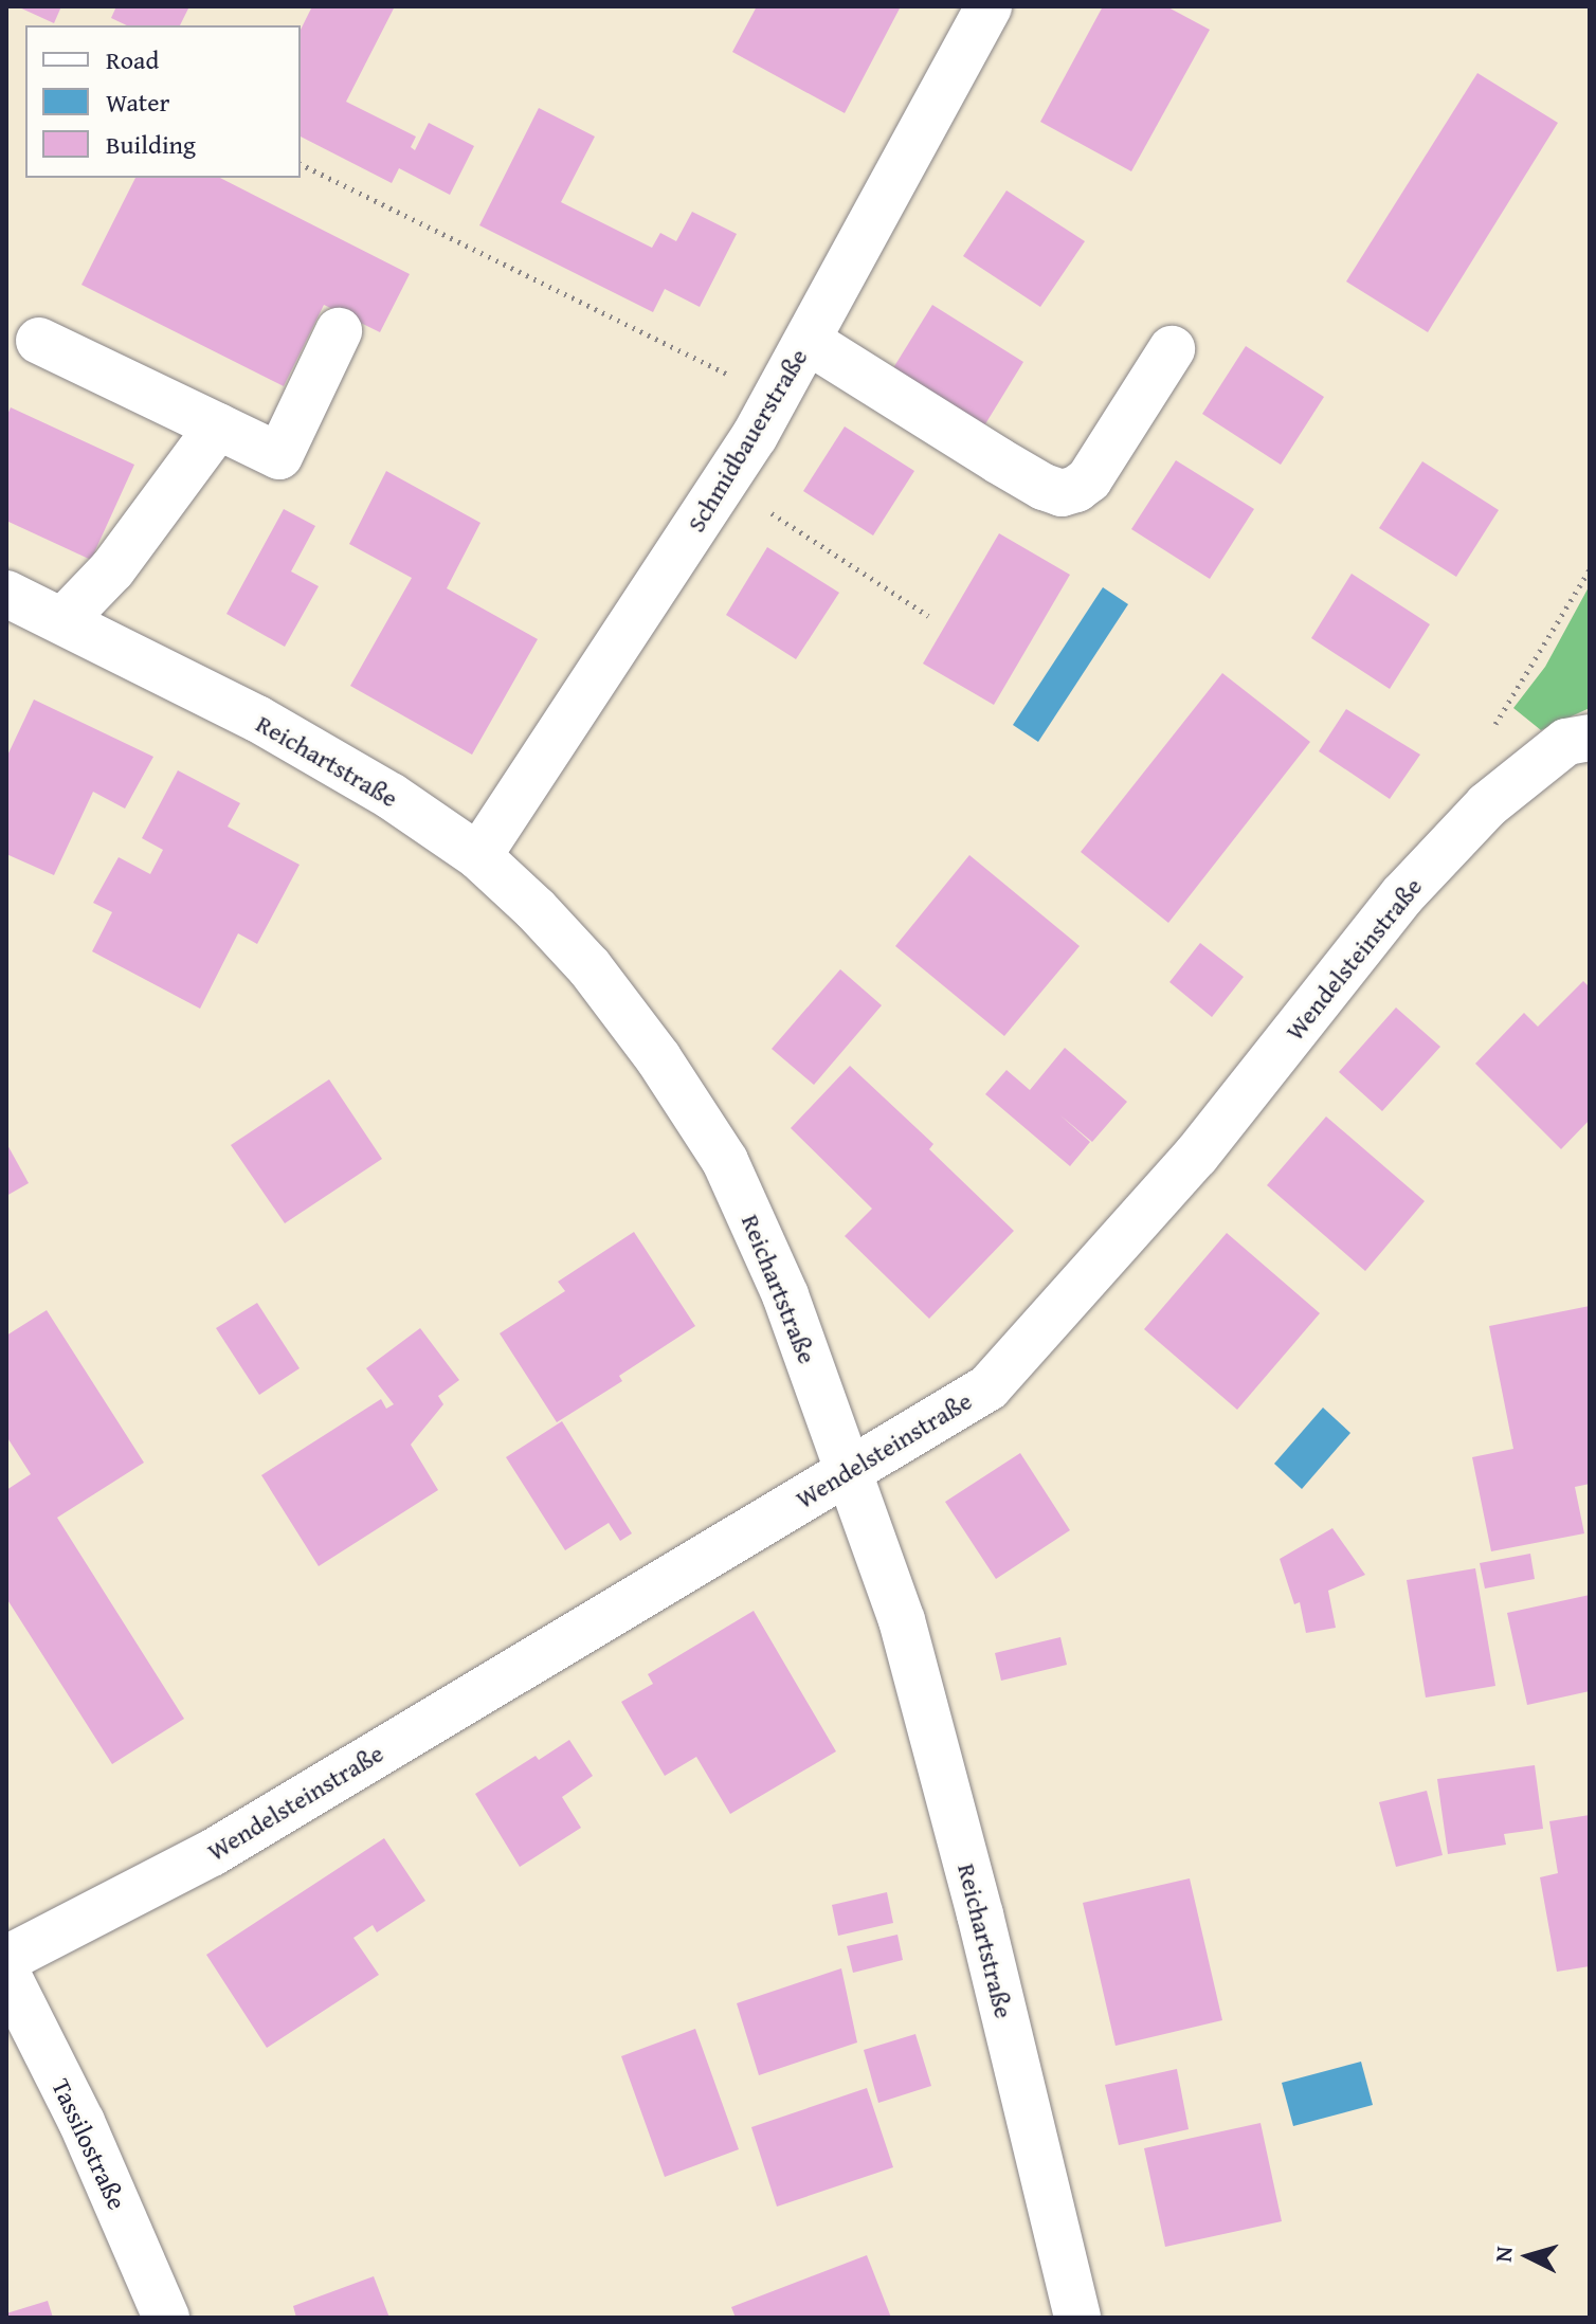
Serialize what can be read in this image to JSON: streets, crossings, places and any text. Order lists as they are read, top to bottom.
{
  "streets": {
    "street": [
      "Schmidbauerstraße",
      "Reichartstraße",
      "Wendelsteinstraße",
      "Tassilostraße"
    ]
  },
  "crossings": [
    ["Schmidbauerstraße", "Reichartstraße"],
    ["Reichartstraße", "Wendelsteinstraße"]
  ],
  "legend": ["Road", "Water", "Building"],
  "north": "left"
}
